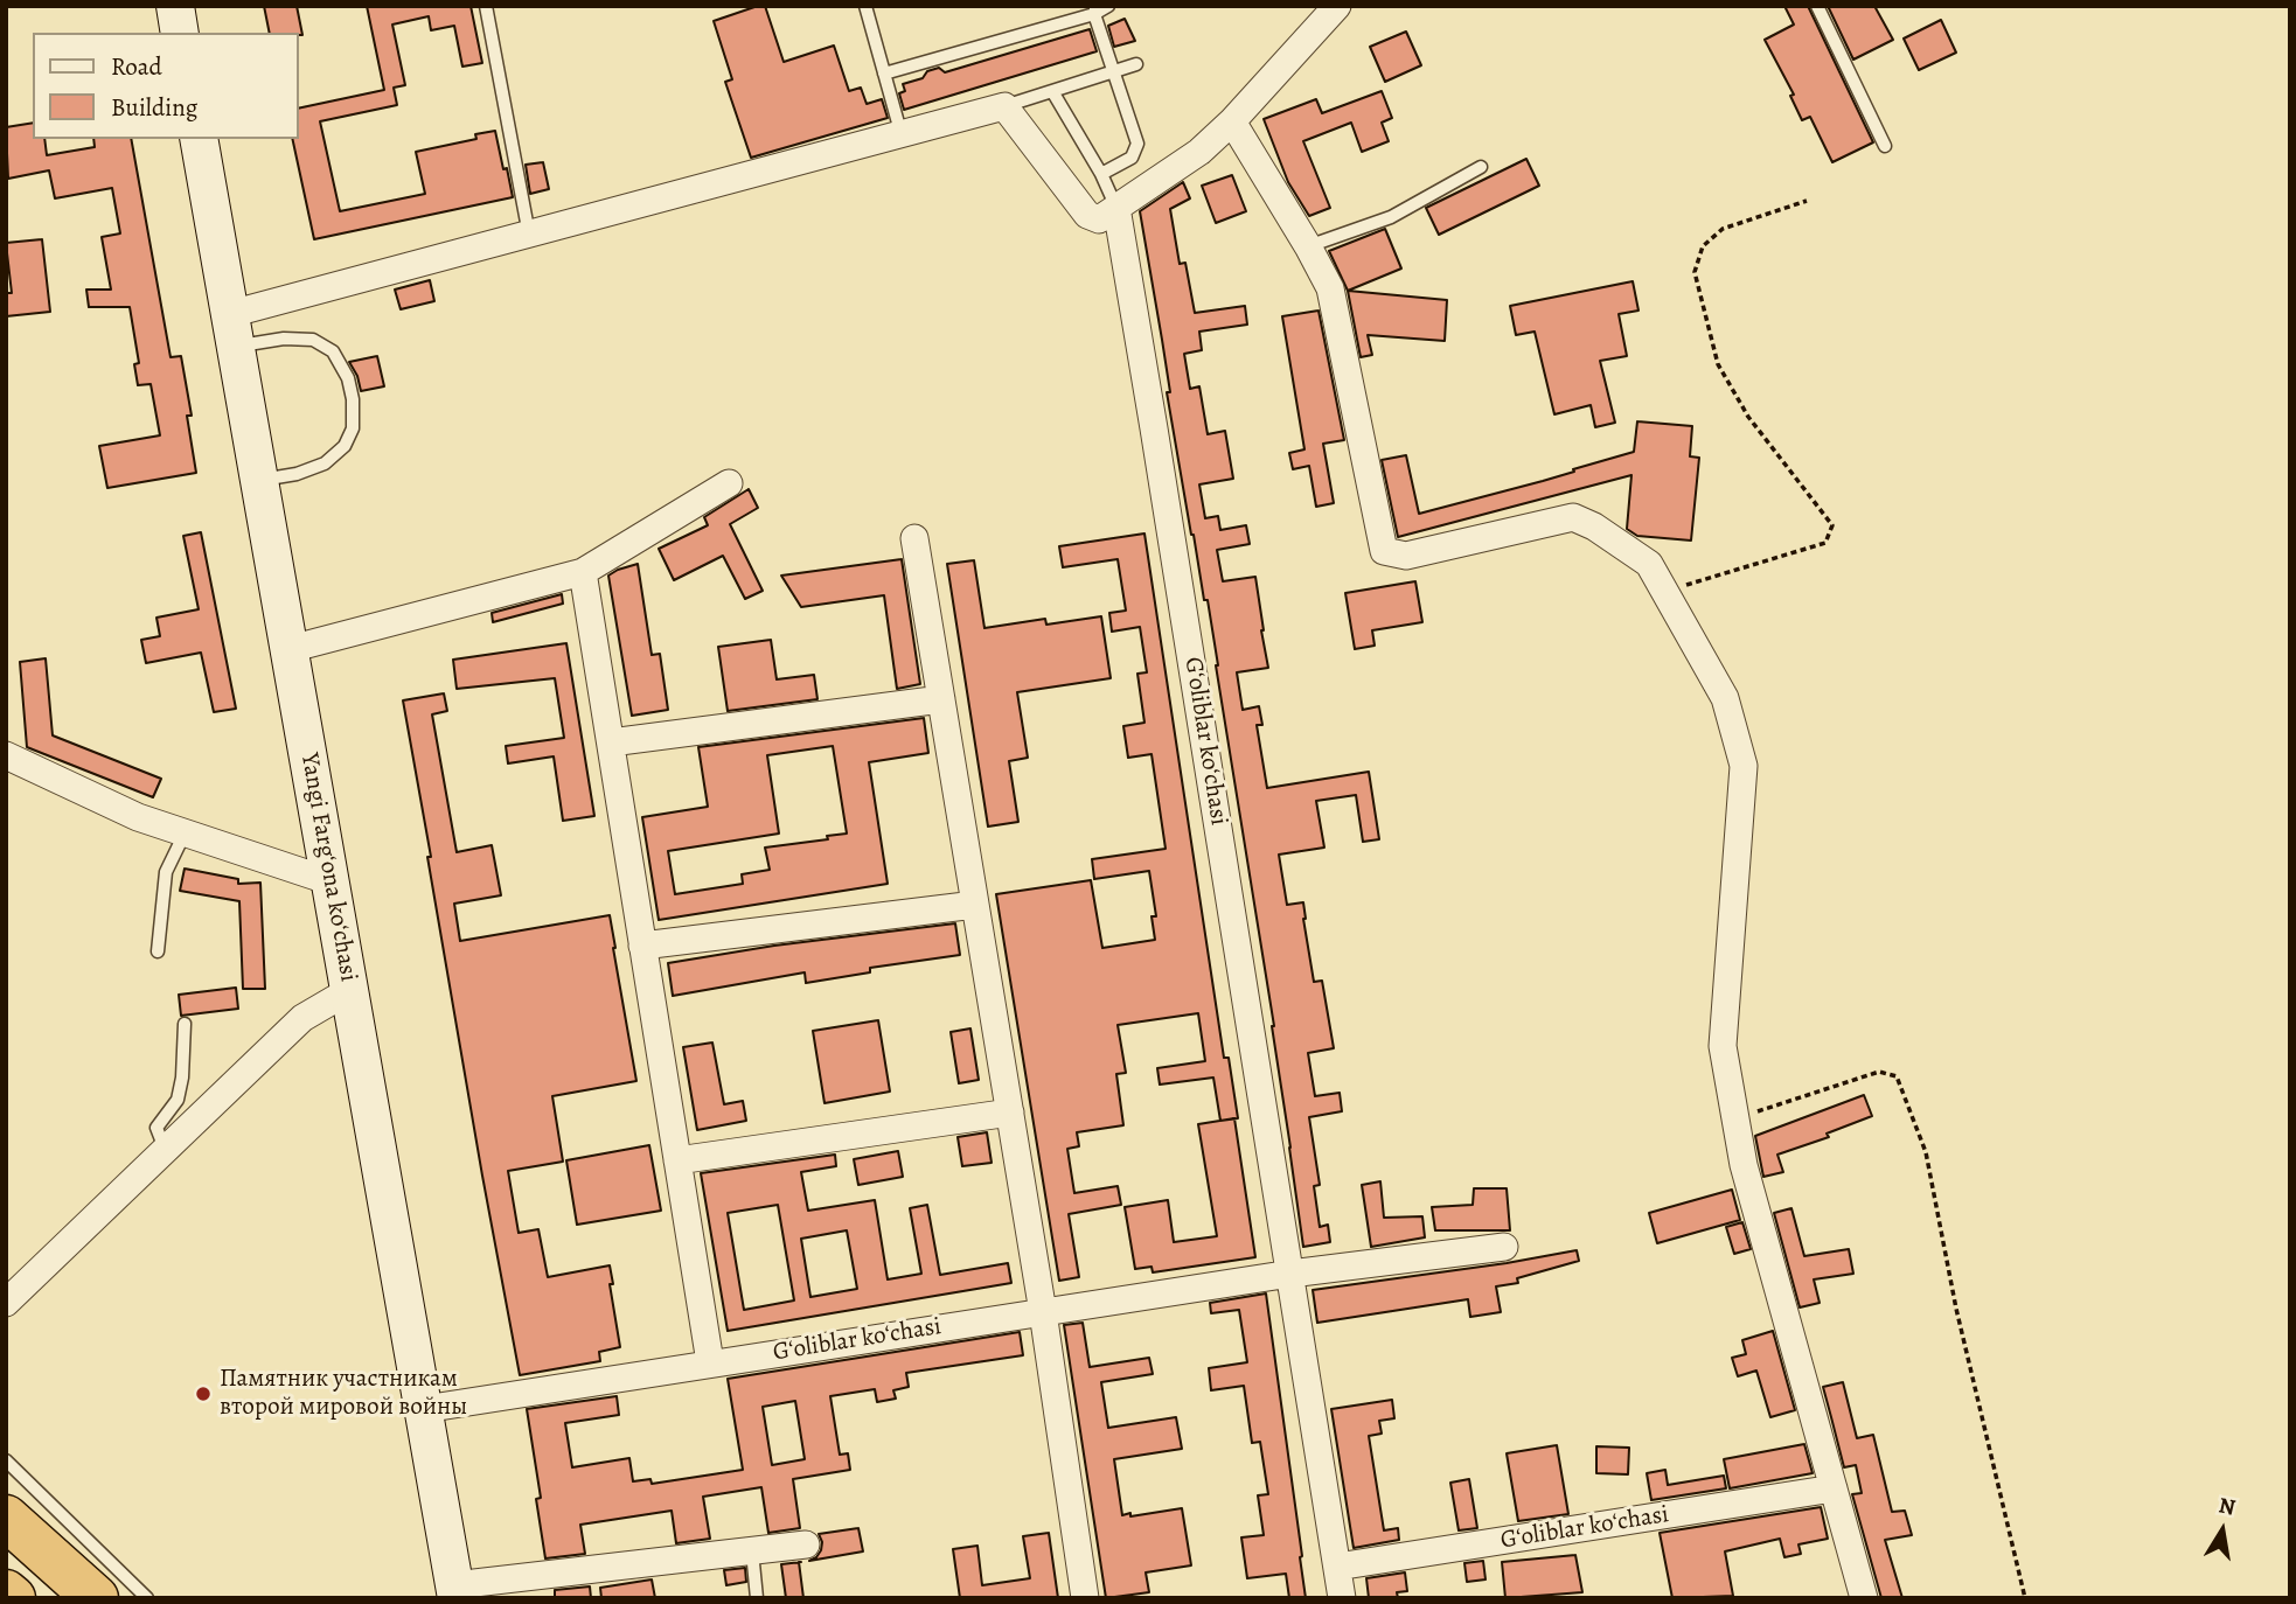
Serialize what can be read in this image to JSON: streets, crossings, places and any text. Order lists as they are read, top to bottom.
{
  "streets": {
    "main road": ["Yangi Fargʻona koʻchasi"],
    "street": ["Gʻoliblar koʻchasi"]
  },
  "crossings": [
    ["Gʻoliblar koʻchasi", "Yangi Fargʻona koʻchasi"]
  ],
  "places": ["Памятник участникам второй мировой войны"],
  "legend": ["Road", "Building"],
  "north": "top"
}
